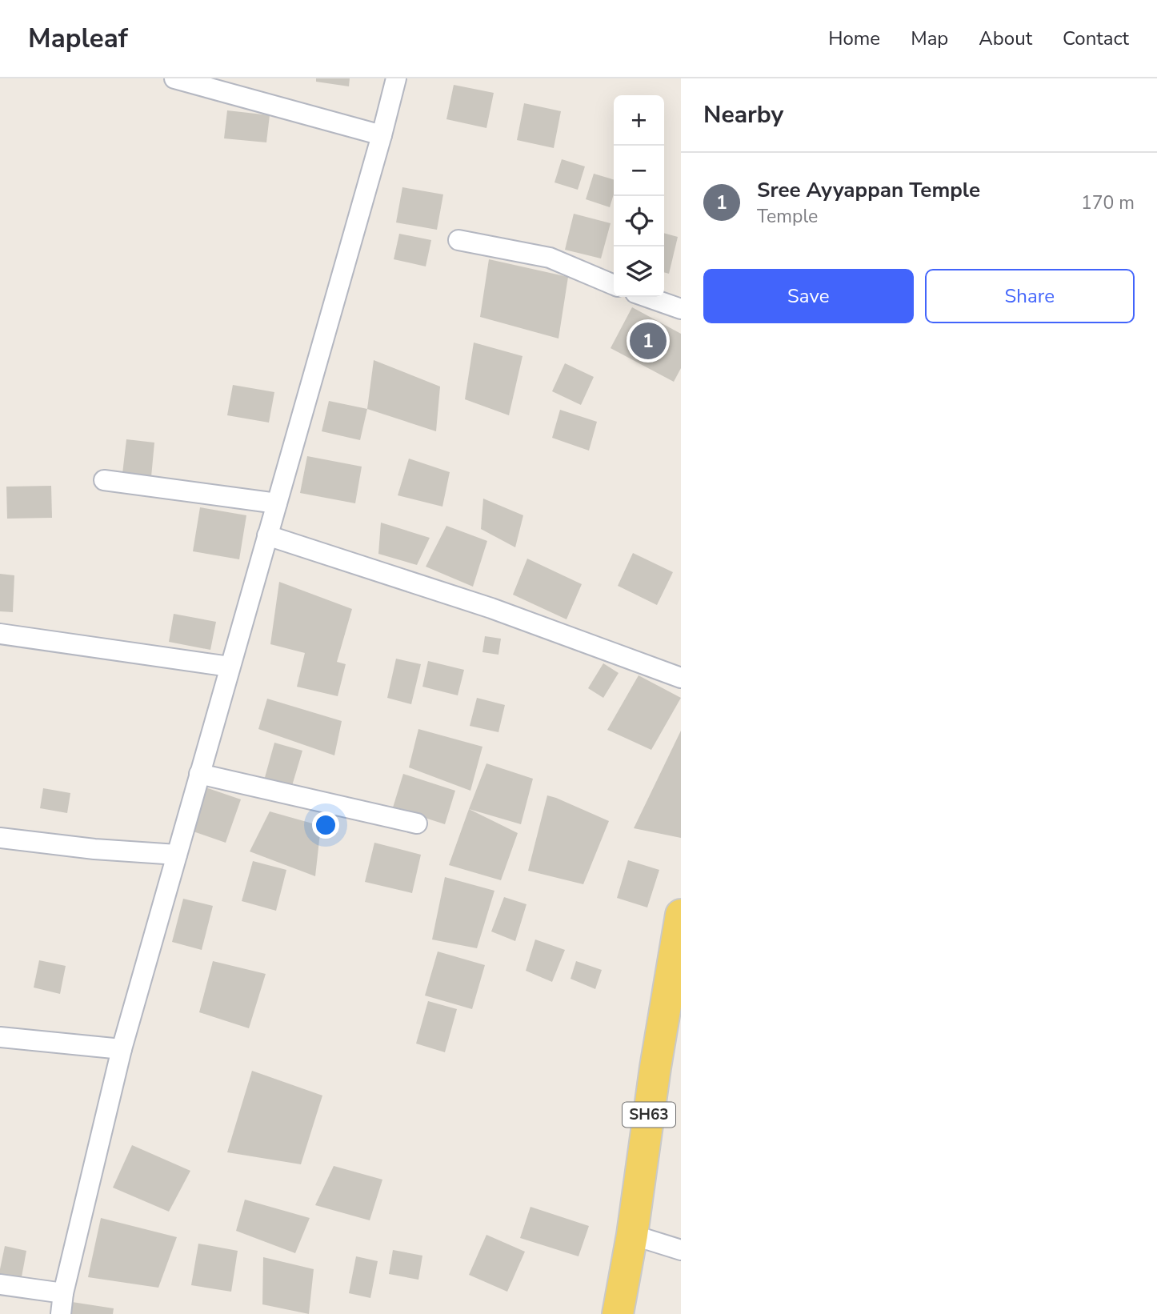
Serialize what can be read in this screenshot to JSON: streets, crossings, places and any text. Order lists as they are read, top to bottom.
{
  "streets": {
    "main road": ["SH63"]
  },
  "page": {
    "header": "Mapleaf",
    "nav": [
      "Home",
      "Map",
      "About",
      "Contact"
    ],
    "heading": "Nearby",
    "map_buttons": ["+", "−"],
    "list": [
      {
        "mark": "1",
        "name": "Sree Ayyappan Temple",
        "note": "Temple",
        "value": "170 m"
      }
    ],
    "buttons": ["Save", "Share"],
    "pins": "1"
  }
}
